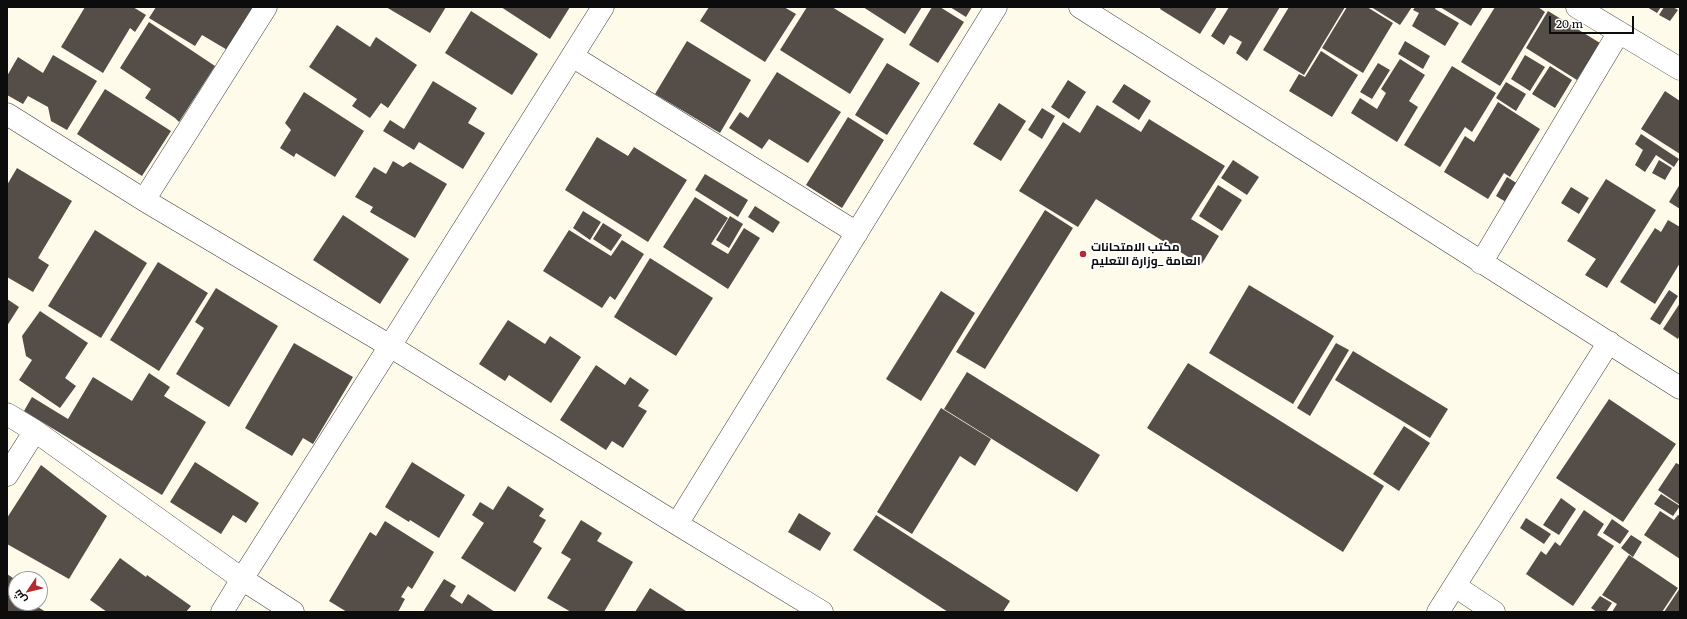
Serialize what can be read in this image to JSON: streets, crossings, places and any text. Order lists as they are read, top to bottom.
{
  "places": ["مكتب الامتحانات العامة _وزارة التعليم"],
  "scale_bar": "20 m",
  "north": "bottom left"
}
